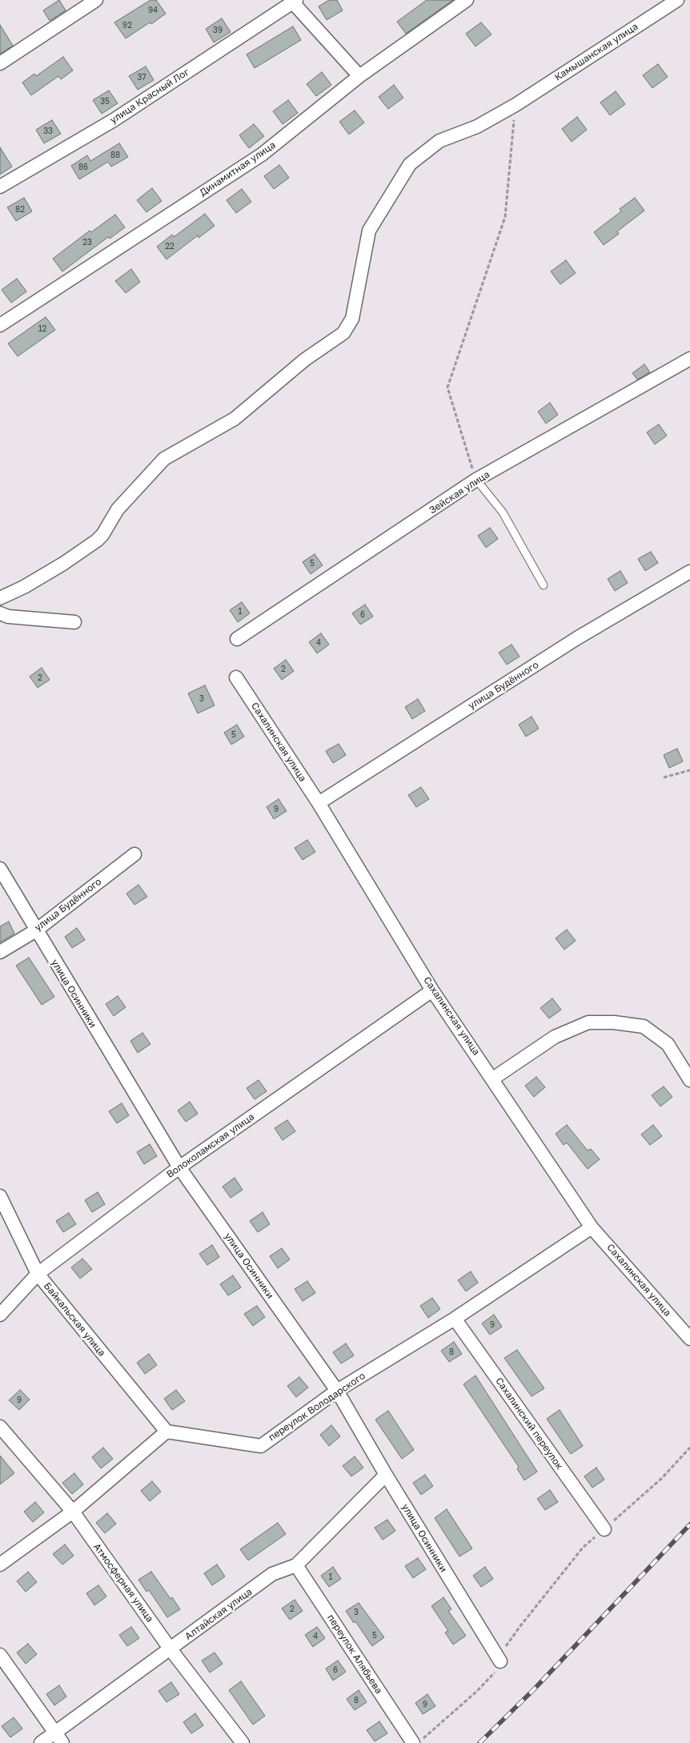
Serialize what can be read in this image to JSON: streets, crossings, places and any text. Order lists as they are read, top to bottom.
{
  "streets": {
    "street": [
      "Камышанская улица",
      "улица Красный Лог",
      "Динамитная улица",
      "Зейская улица",
      "улица Будённого",
      "Сахалинская улица",
      "улица Осинники",
      "Волоколамская улица",
      "Байкальская улица",
      "переулок Володарского",
      "Сахалинский переулок",
      "Атмосферная улица",
      "Алтайская улица",
      "переулок Алябьева"
    ]
  },
  "crossings": [
    ["улица Будённого", "Сахалинская улица"],
    ["улица Будённого", "улица Осинники"],
    ["Сахалинская улица", "Волоколамская улица"],
    ["Сахалинская улица", "переулок Володарского"],
    ["улица Осинники", "Волоколамская улица"],
    ["улица Осинники", "переулок Володарского"],
    ["улица Осинники", "Алтайская улица"],
    ["Волоколамская улица", "Байкальская улица"],
    ["Байкальская улица", "переулок Володарского"],
    ["переулок Володарского", "Сахалинский переулок"],
    ["Атмосферная улица", "Алтайская улица"],
    ["Алтайская улица", "переулок Алябьева"]
  ],
  "house_numbers": [
    "94",
    "92",
    "39",
    "37",
    "35",
    "33",
    "88",
    "86",
    "82",
    "23",
    "22",
    "12",
    "5",
    "1",
    "6",
    "4",
    "2",
    "2",
    "3",
    "5",
    "9",
    "9",
    "8",
    "9",
    "1",
    "2",
    "3",
    "5",
    "4",
    "6",
    "8",
    "9"
  ]
}
